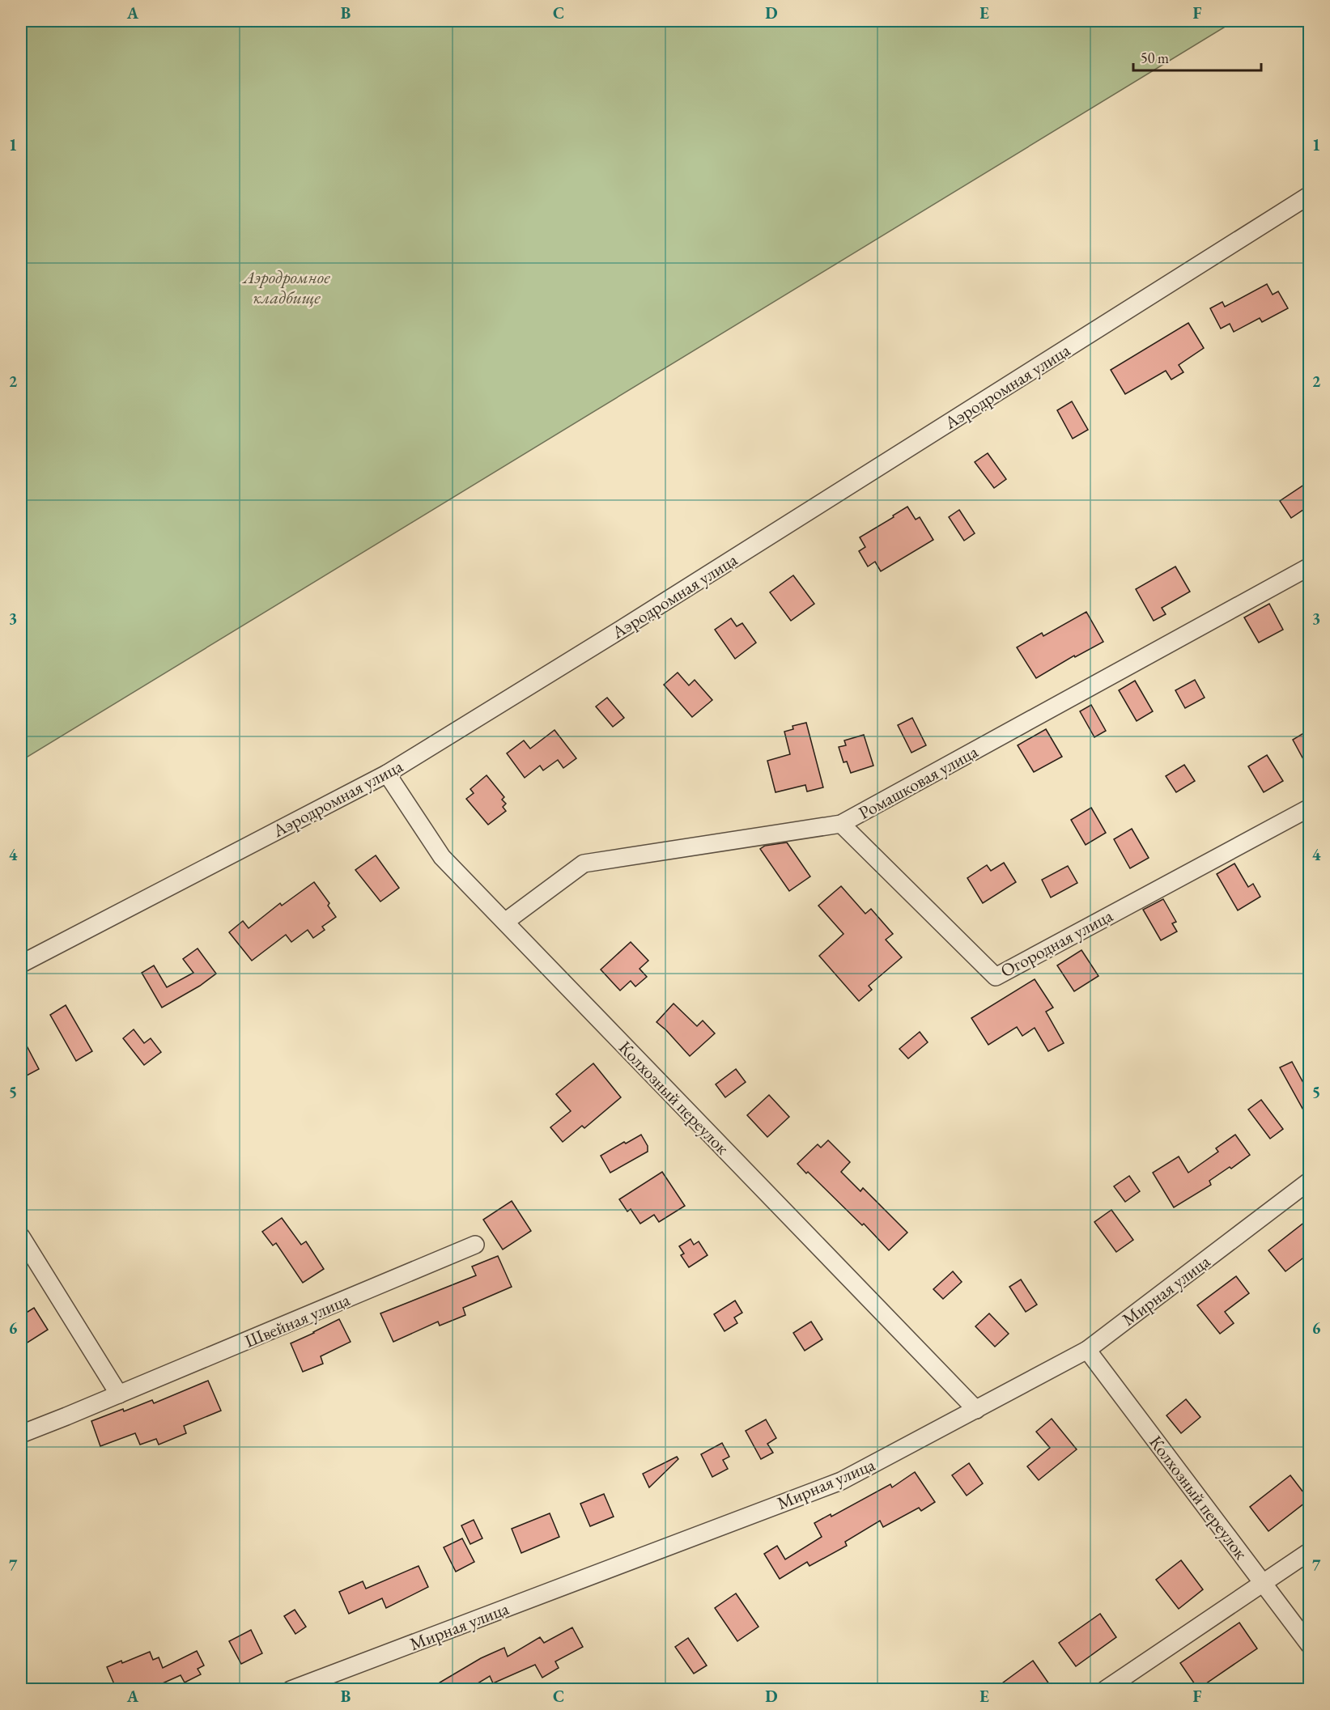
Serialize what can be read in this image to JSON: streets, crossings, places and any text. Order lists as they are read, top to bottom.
{
  "streets": {
    "street": [
      "Аэродромная улица",
      "Ромашковая улица",
      "Огородная улица",
      "Колхозный переулок",
      "Мирная улица",
      "Швейная улица"
    ]
  },
  "crossings": [
    ["Аэродромная улица", "Колхозный переулок"],
    ["Ромашковая улица", "Огородная улица"],
    ["Ромашковая улица", "Колхозный переулок"],
    ["Колхозный переулок", "Мирная улица"]
  ],
  "parks": ["Аэродромное кладбище"],
  "scale_bar": "50 m",
  "grid": {
    "columns": [
      "A",
      "B",
      "C",
      "D",
      "E",
      "F"
    ],
    "rows": [
      "1",
      "2",
      "3",
      "4",
      "5",
      "6",
      "7"
    ]
  }
}
